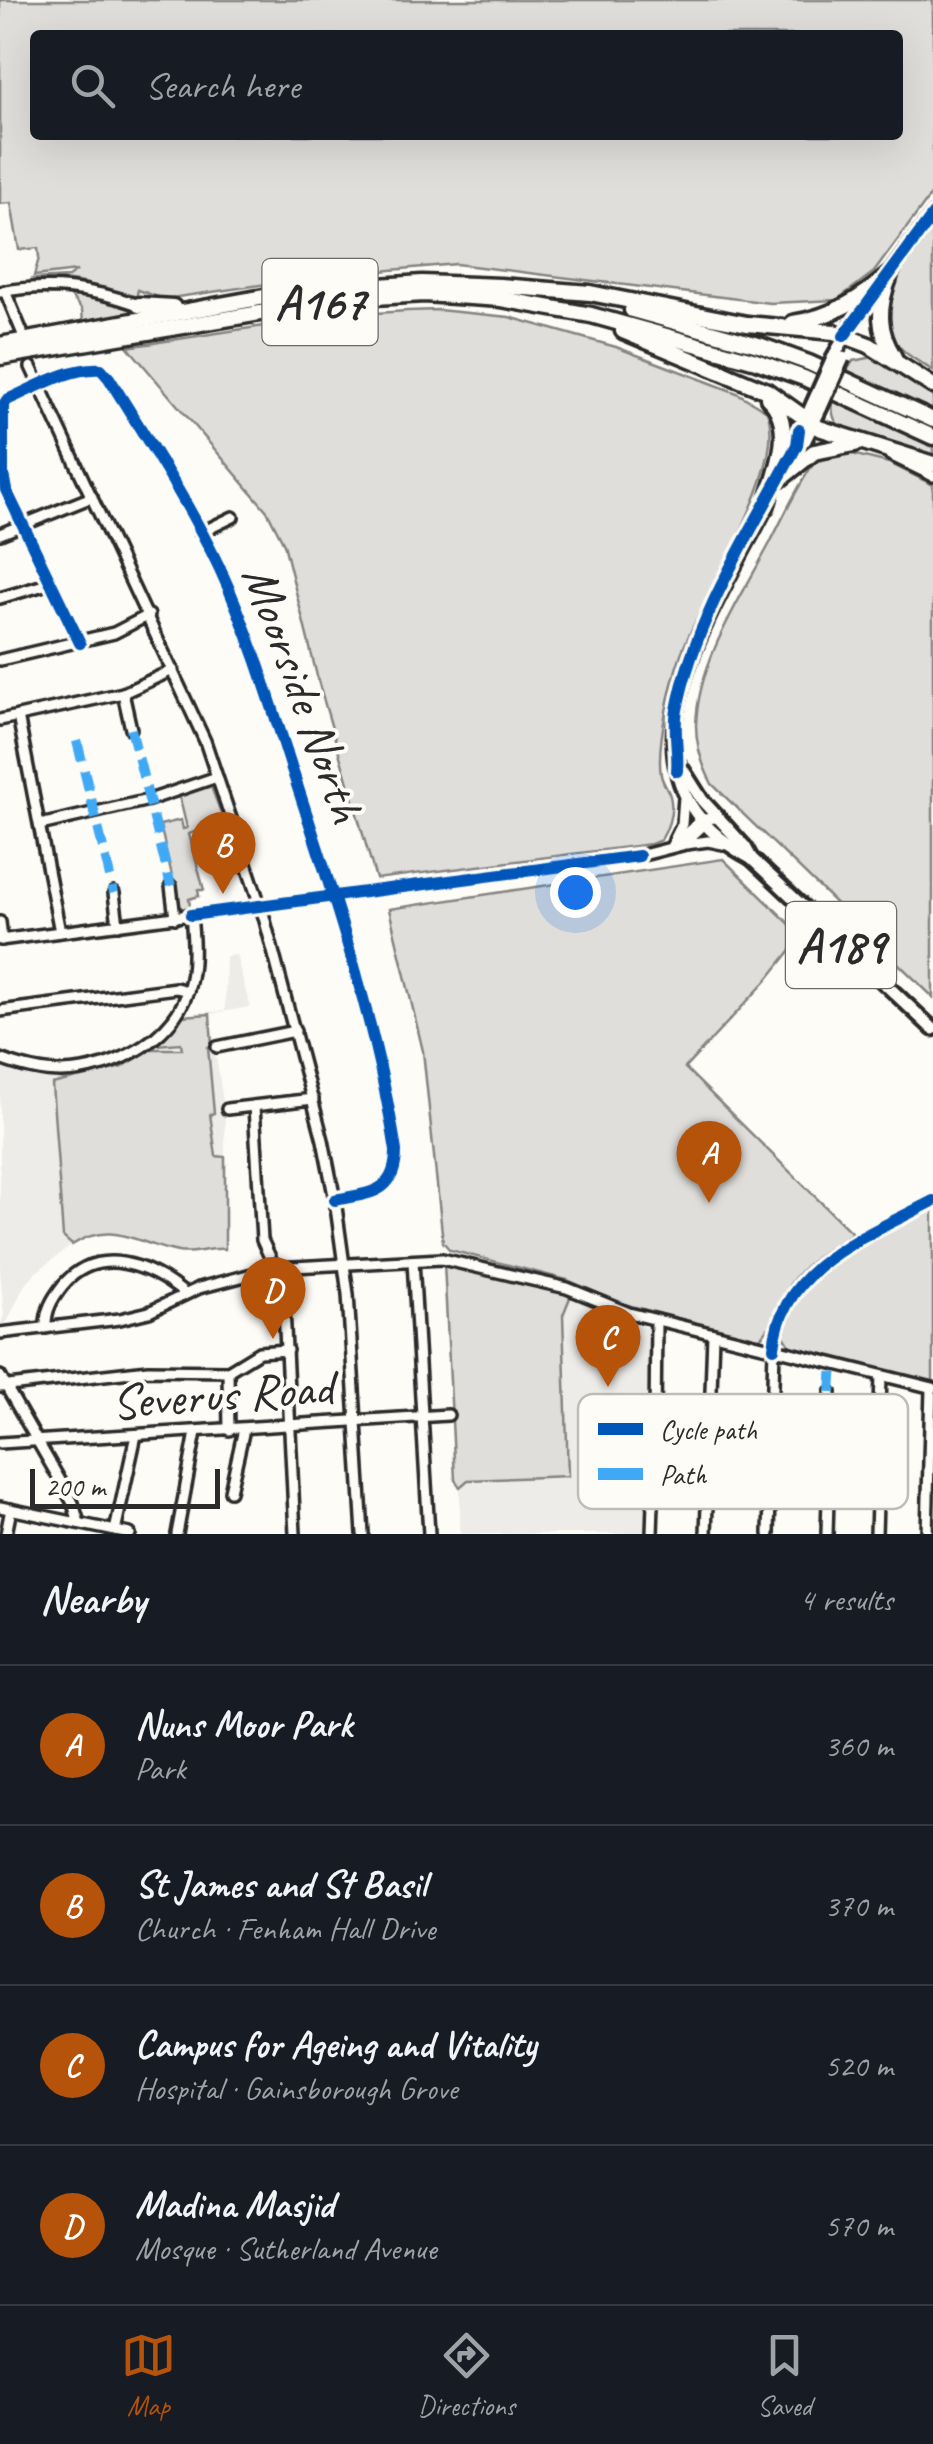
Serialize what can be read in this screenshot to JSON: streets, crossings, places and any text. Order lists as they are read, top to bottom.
{
  "streets": {
    "highway": ["A167"],
    "main road": ["A189"],
    "street": ["Moorside North", "Severus Road"]
  },
  "legend": ["Cycle path", "Path"],
  "scale_bar": "200 m",
  "page": {
    "search": "Search here",
    "pins": [
      "B",
      "A",
      "D",
      "C"
    ],
    "scale": "200 m",
    "heading": ["Nearby", "4 results"],
    "list": [
      {
        "mark": "A",
        "name": "Nuns Moor Park",
        "note": "Park",
        "value": "360 m"
      },
      {
        "mark": "B",
        "name": "St James and St Basil",
        "note": "Church · Fenham Hall Drive",
        "value": "370 m"
      },
      {
        "mark": "C",
        "name": "Campus for Ageing and Vitality",
        "note": "Hospital · Gainsborough Grove",
        "value": "520 m"
      },
      {
        "mark": "D",
        "name": "Madina Masjid",
        "note": "Mosque · Sutherland Avenue",
        "value": "570 m"
      }
    ],
    "nav": ["Map", "Directions", "Saved"]
  }
}
